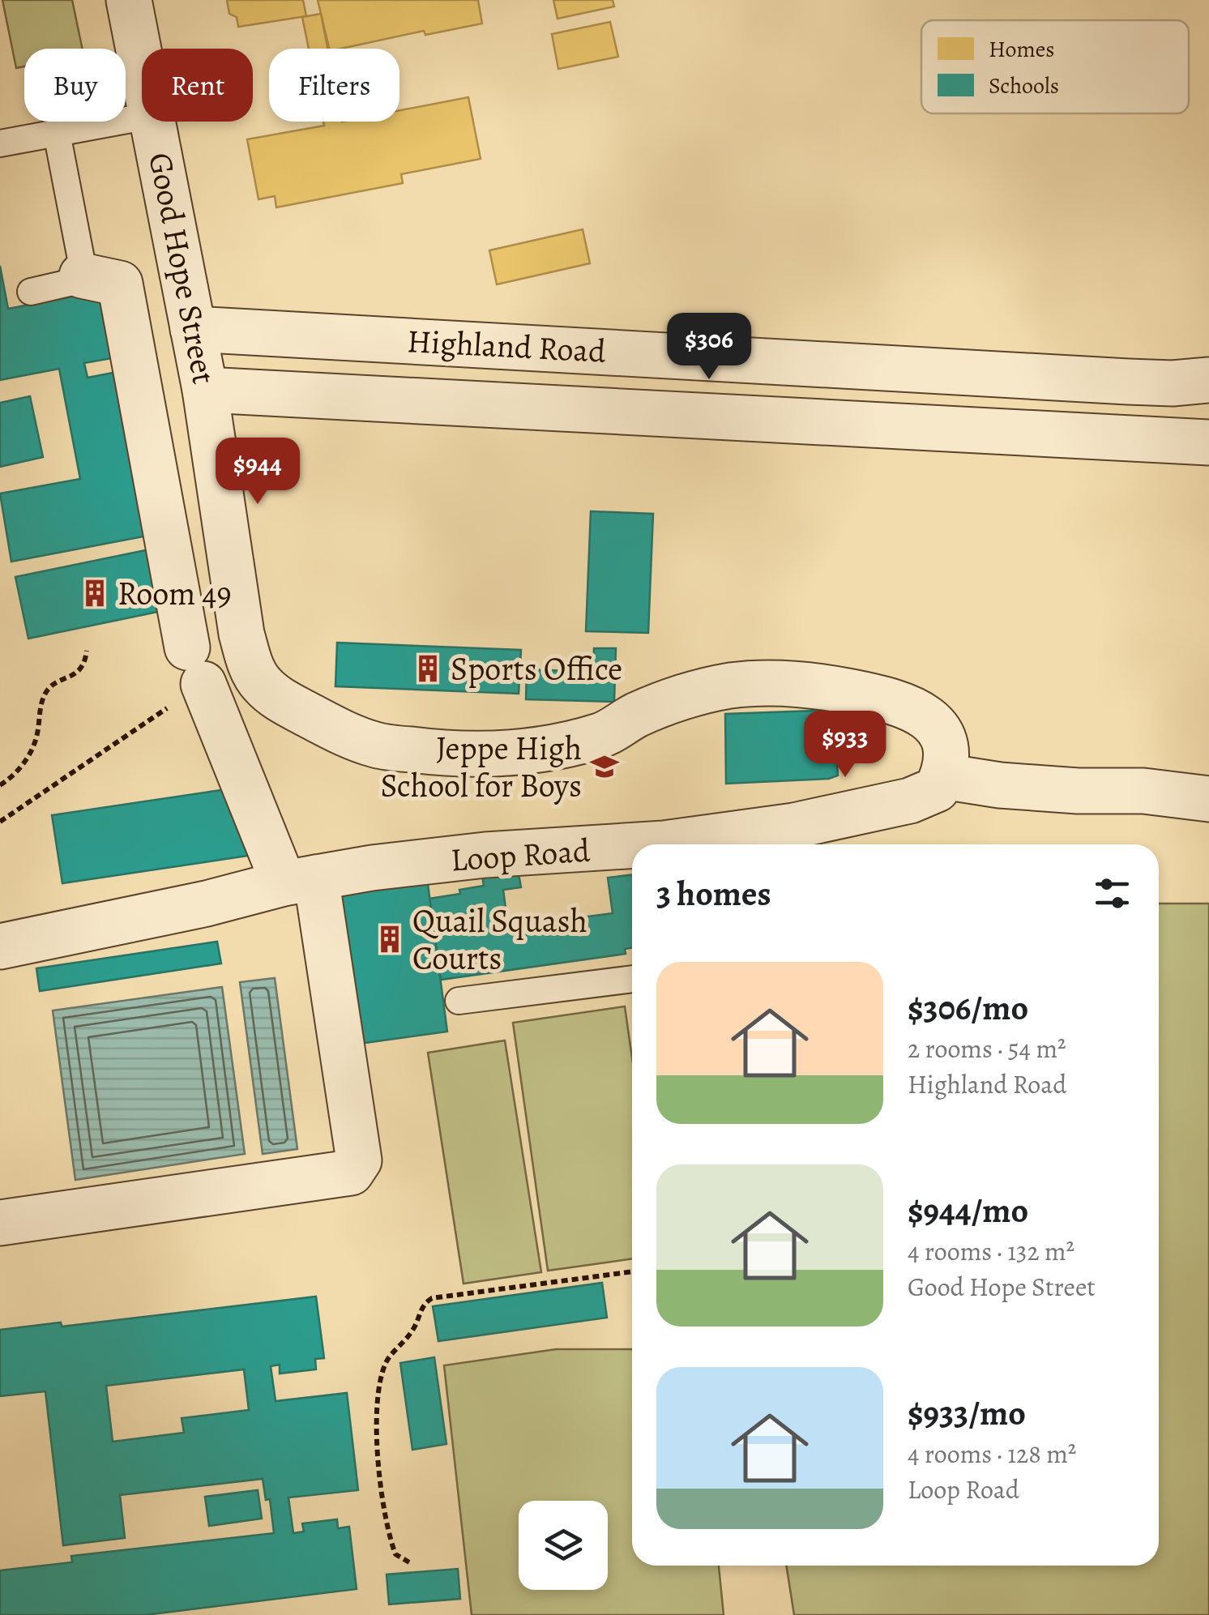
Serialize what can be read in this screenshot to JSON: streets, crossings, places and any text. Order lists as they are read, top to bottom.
{
  "streets": {
    "street": ["Good Hope Street", "Highland Road", "Loop Road"]
  },
  "crossings": [
    ["Good Hope Street", "Highland Road"],
    ["Good Hope Street", "Loop Road"]
  ],
  "places": {
    "building": ["Room 49", "Sports Office", "Quail Squash Courts"],
    "school or university": ["Jeppe High School for Boys"]
  },
  "legend": ["Homes", "Schools"],
  "page": {
    "chip": ["Buy", "Rent", "Filters"],
    "price": ["$306", "$944", "$933"],
    "heading": "3 homes",
    "list": [
      {
        "name": "$306/mo",
        "note": "2 rooms · 54 m² · Highland Road"
      },
      {
        "name": "$944/mo",
        "note": "4 rooms · 132 m² · Good Hope Street"
      },
      {
        "name": "$933/mo",
        "note": "4 rooms · 128 m² · Loop Road"
      }
    ]
  }
}
